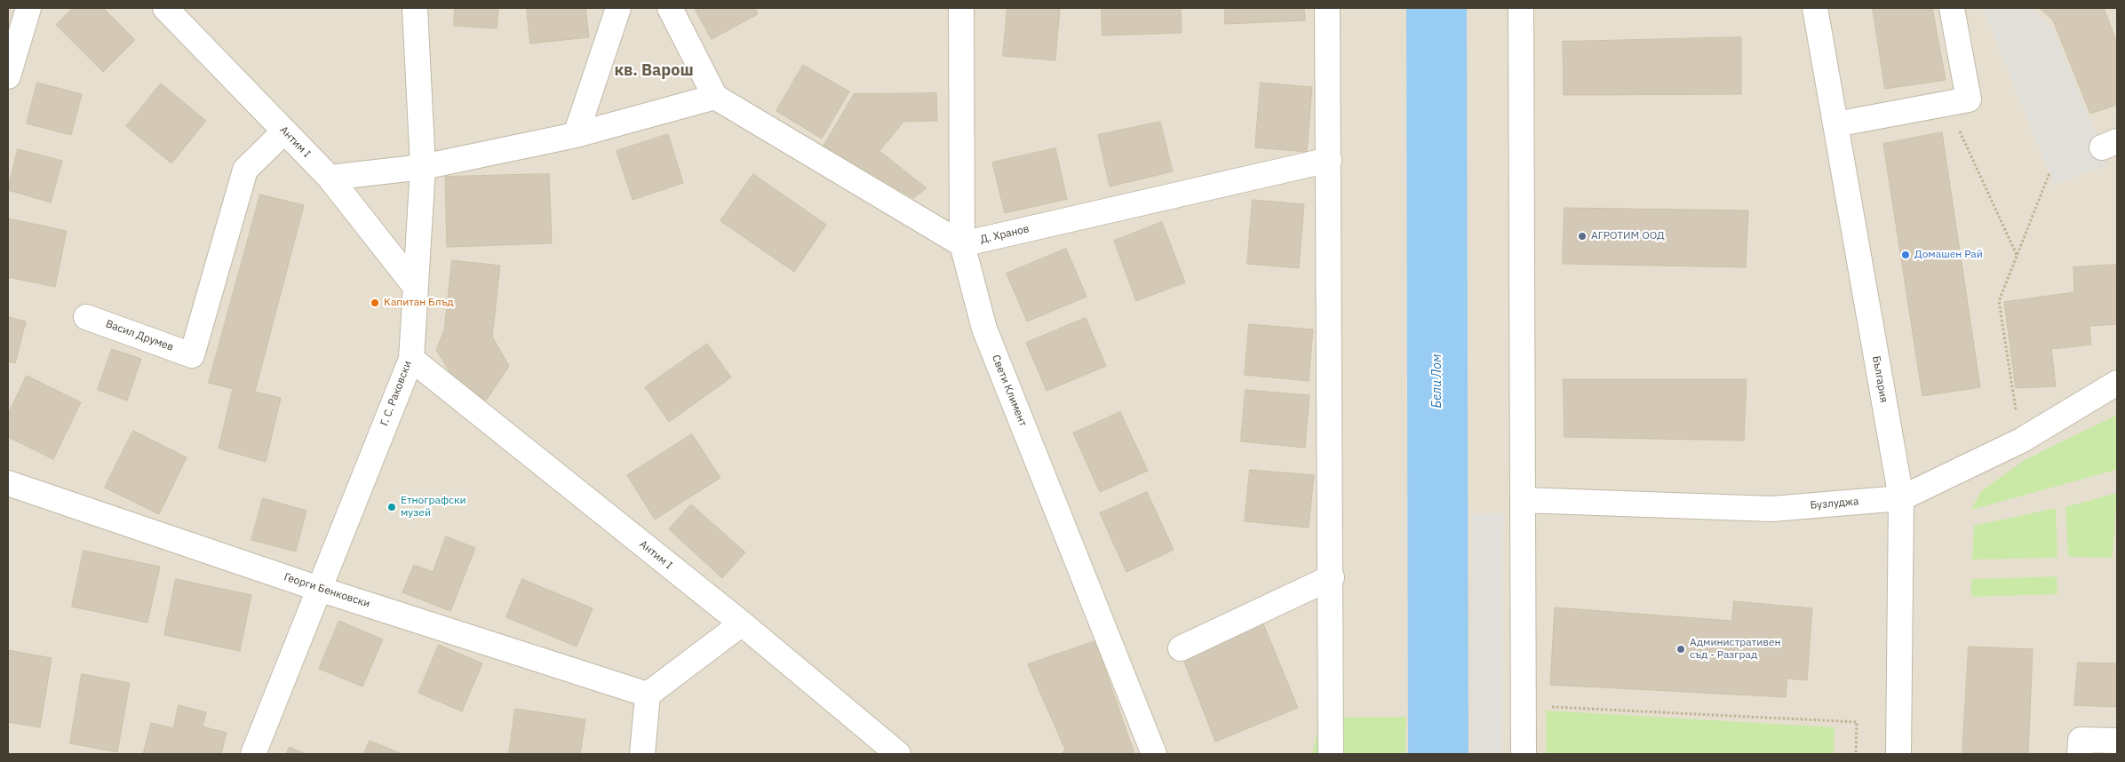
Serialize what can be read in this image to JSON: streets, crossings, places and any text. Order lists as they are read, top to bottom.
{
  "streets": {
    "street": [
      "Антим I",
      "Д. Хранов",
      "Васил Друмев",
      "България",
      "Свети Климент",
      "Г. С. Раковски",
      "Бузлуджа",
      "Георги Бенковски"
    ]
  },
  "crossings": [
    ["Антим I", "Васил Друмев"],
    ["Антим I", "Г. С. Раковски"],
    ["Д. Хранов", "Свети Климент"],
    ["България", "Бузлуджа"],
    ["Г. С. Раковски", "Георги Бенковски"]
  ],
  "districts": ["кв. Варош"],
  "water": ["Бели Лом"],
  "places": [
    "АГРОТИМ ООД",
    "Домашен Рай",
    "Капитан Блъд",
    "Етнографски музей",
    "Административен съд - Разград"
  ]
}
